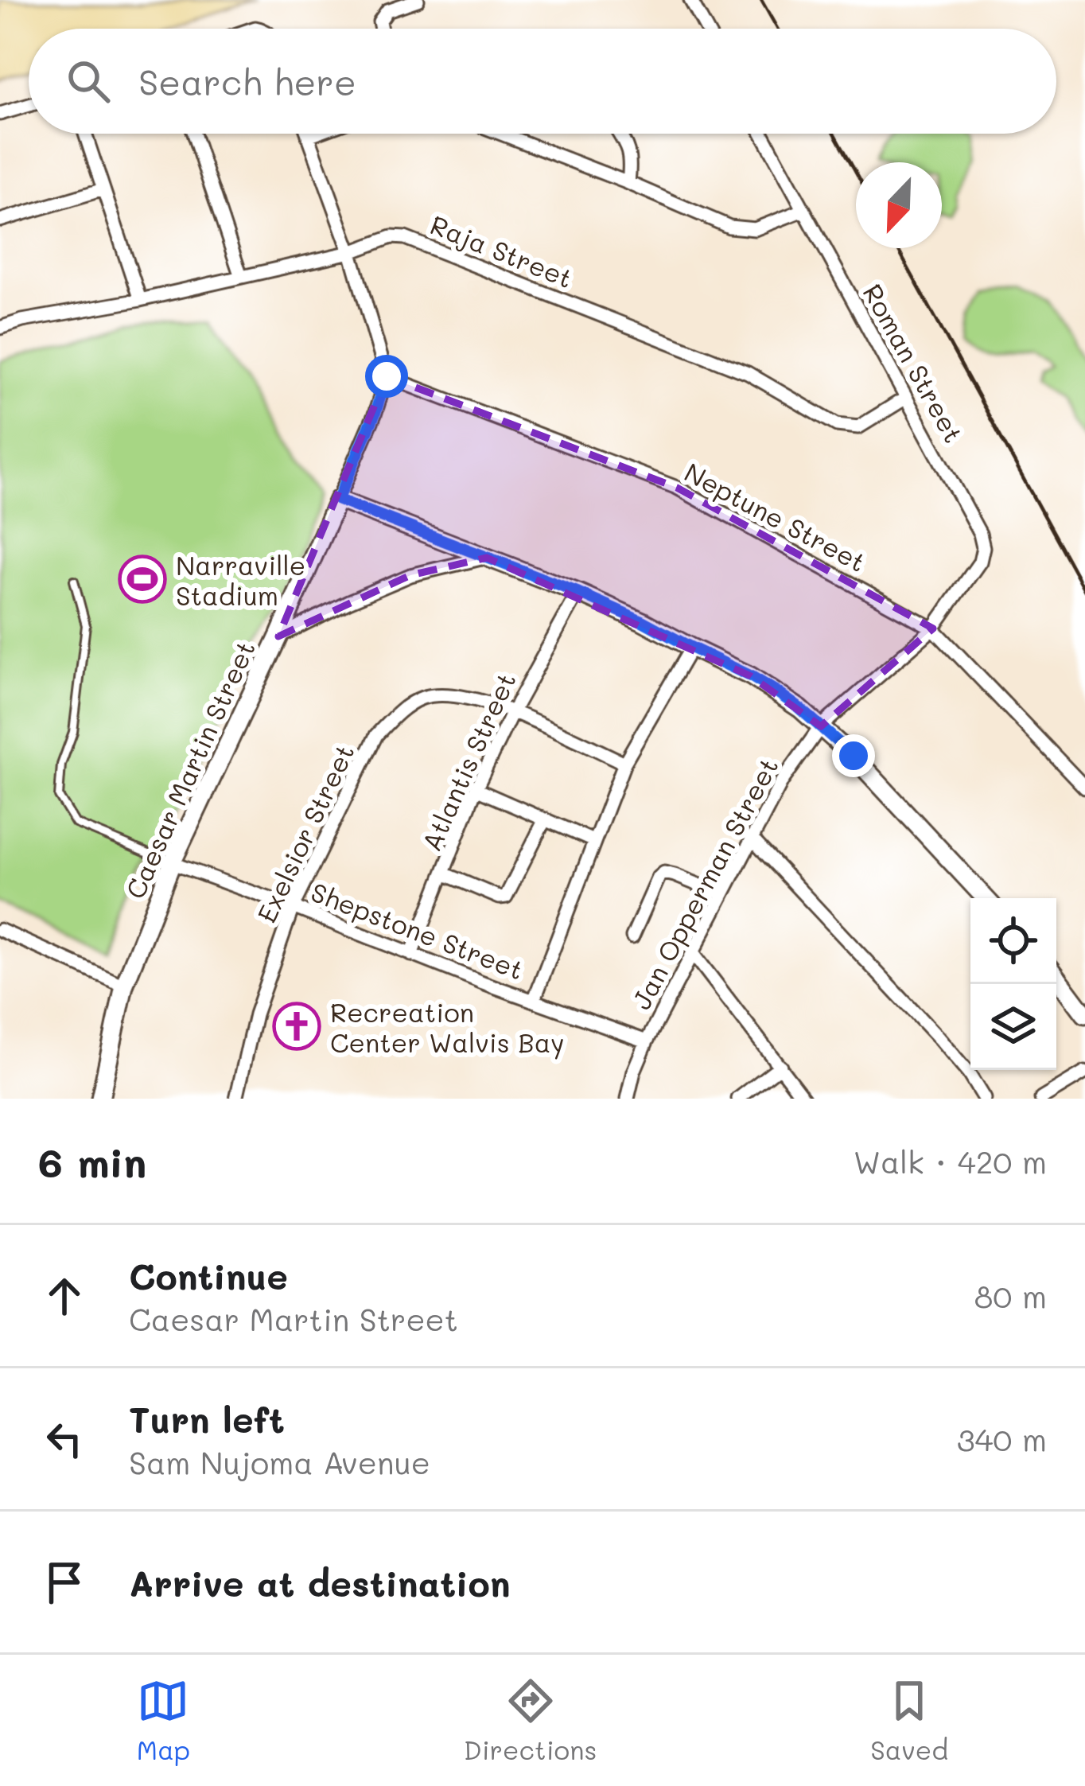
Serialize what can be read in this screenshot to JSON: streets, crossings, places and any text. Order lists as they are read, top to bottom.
{
  "streets": {
    "street": [
      "Raja Street",
      "Roman Street",
      "Neptune Street",
      "Atlantis Street",
      "Caesar Martin Street",
      "Exelsior Street",
      "Jan Opperman Street",
      "Shepstone Street"
    ]
  },
  "crossings": [
    ["Raja Street", "Roman Street"],
    ["Roman Street", "Neptune Street"],
    ["Roman Street", "Jan Opperman Street"],
    ["Neptune Street", "Caesar Martin Street"],
    ["Neptune Street", "Jan Opperman Street"],
    ["Atlantis Street", "Exelsior Street"],
    ["Atlantis Street", "Shepstone Street"],
    ["Caesar Martin Street", "Shepstone Street"],
    ["Exelsior Street", "Shepstone Street"],
    ["Jan Opperman Street", "Shepstone Street"]
  ],
  "places": {
    "sports": ["Narraville Stadium"],
    "church": ["Recreation Center Walvis Bay"]
  },
  "north": "bottom left",
  "page": {
    "search": "Search here",
    "heading": ["6 min", "Walk · 420 m"],
    "list": [
      ["Continue", "Caesar Martin Street", "80 m"],
      ["Turn left", "Sam Nujoma Avenue", "340 m"],
      "Arrive at destination"
    ],
    "nav": ["Map", "Directions", "Saved"]
  }
}
